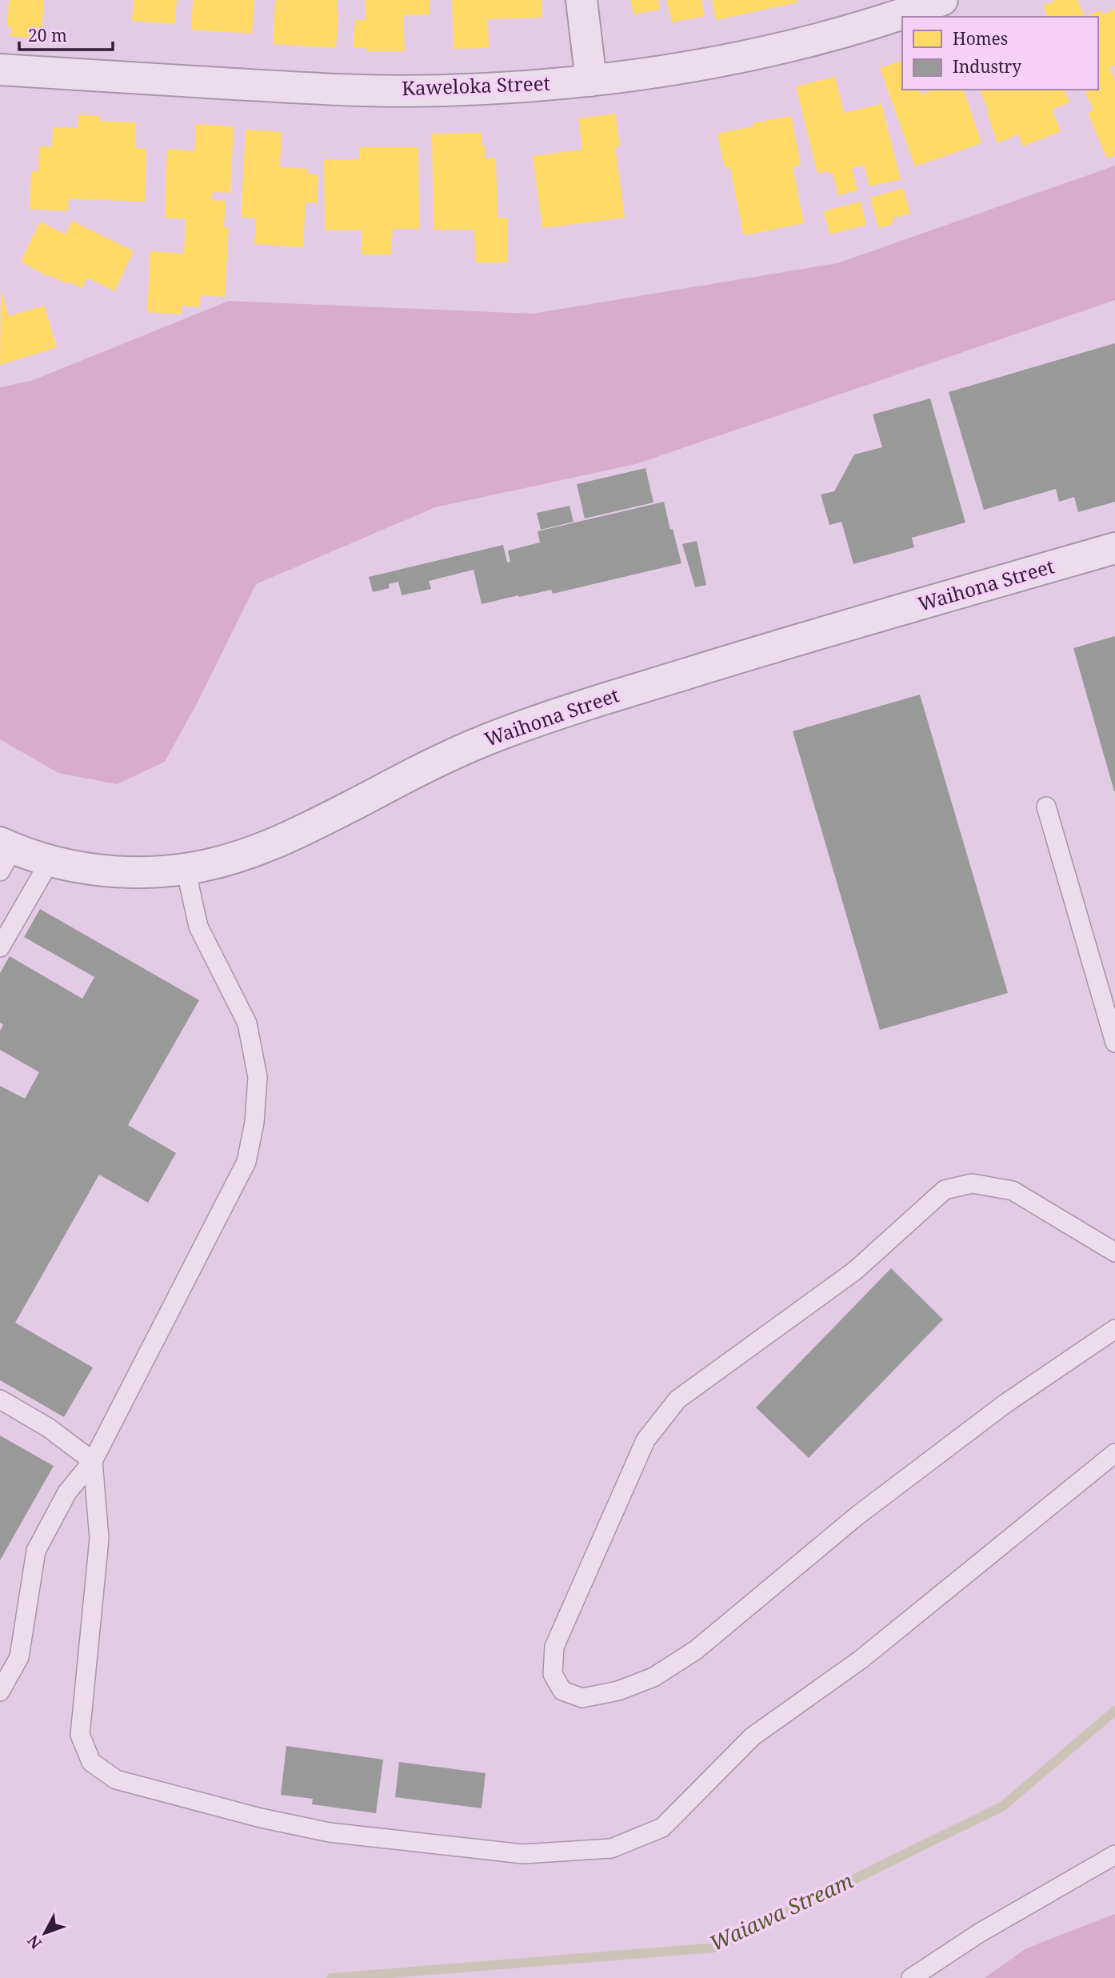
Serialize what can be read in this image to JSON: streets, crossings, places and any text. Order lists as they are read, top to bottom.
{
  "streets": {
    "street": ["Kaweloka Street", "Waihona Street"]
  },
  "water": ["Waiawa Stream"],
  "legend": ["Homes", "Industry"],
  "scale_bar": "20 m",
  "north": "bottom left"
}
